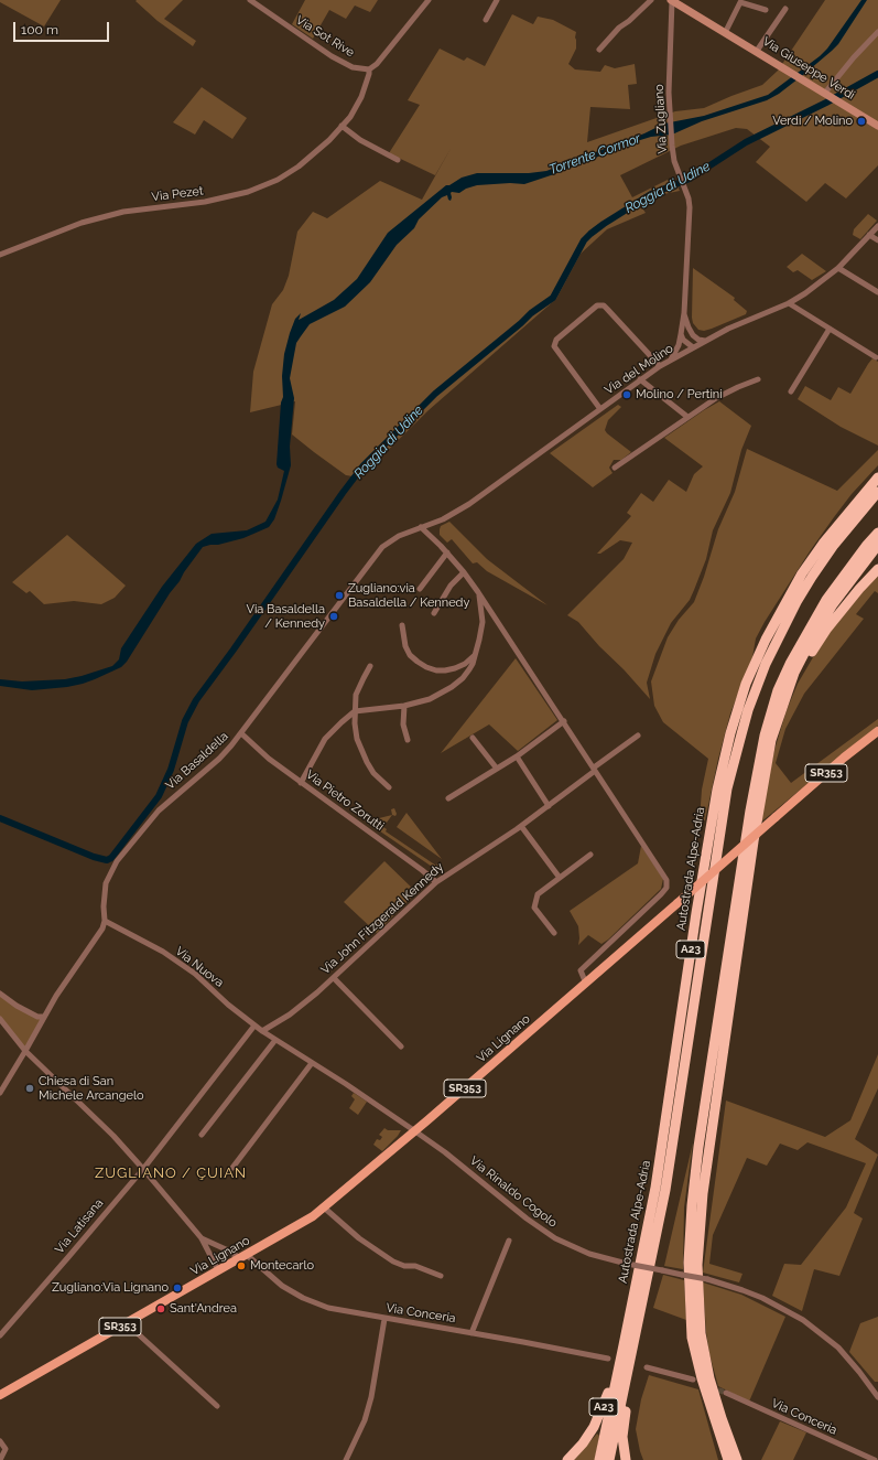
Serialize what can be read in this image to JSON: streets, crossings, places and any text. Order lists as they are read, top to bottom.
{
  "streets": {
    "highway": ["Autostrada Alpe-Adria", "A23"],
    "main road": ["Via Giuseppe Verdi", "SR353", "Via Lignano"],
    "street": [
      "Via Sot Rive",
      "Via Zugliano",
      "Via Pezet",
      "Via del Molino",
      "Via Basaldella",
      "Via Pietro Zorutti",
      "Via John Fitzgerald Kennedy",
      "Via Nuova",
      "Via Rinaldo Cogolo",
      "Via Latisana",
      "Via Conceria"
    ]
  },
  "crossings": [
    ["Via Sot Rive", "Via Pezet"],
    ["Via Giuseppe Verdi", "Via Zugliano"],
    ["Via Zugliano", "Via del Molino"],
    ["Via del Molino", "Via Basaldella"],
    ["Via Basaldella", "Via Pietro Zorutti"],
    ["Via Basaldella", "Via Nuova"],
    ["Via Pietro Zorutti", "Via John Fitzgerald Kennedy"],
    ["Autostrada Alpe-Adria", "A23"],
    ["Via John Fitzgerald Kennedy", "Via Nuova"],
    ["Via Nuova", "Via Lignano"],
    ["Via Nuova", "Via Rinaldo Cogolo"],
    ["Via Nuova", "Via Latisana"],
    ["Via Lignano", "Via Rinaldo Cogolo"],
    ["Via Lignano", "Via Conceria"]
  ],
  "districts": ["ZUGLIANO / ÇUIAN"],
  "water": ["Torrente Cormor", "Roggia di Udine"],
  "places": [
    "Verdi / Molino",
    "Molino / Pertini",
    "Zugliano:via Basaldella / Kennedy",
    "Via Basaldella / Kennedy",
    "Chiesa di San Michele Arcangelo",
    "Montecarlo",
    "Zugliano:Via Lignano",
    "Sant'Andrea"
  ],
  "scale_bar": "100 m"
}
